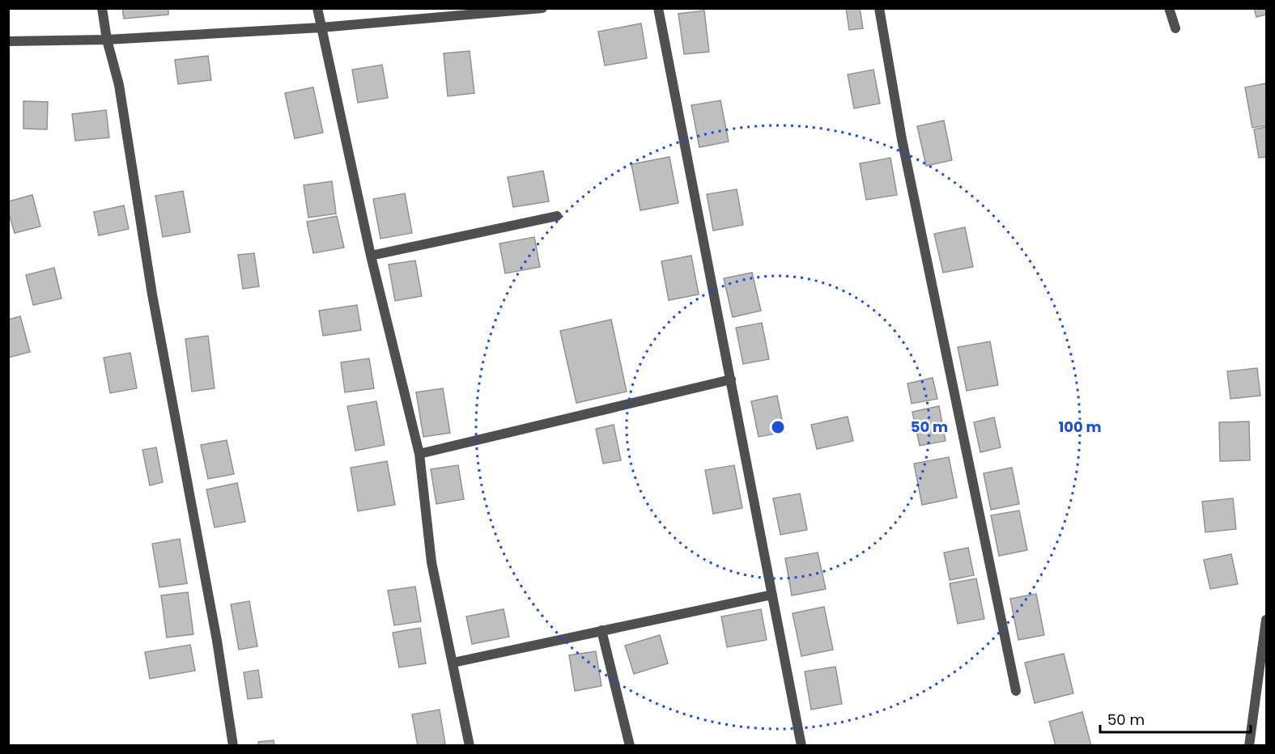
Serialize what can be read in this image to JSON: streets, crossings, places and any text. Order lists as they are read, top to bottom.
{
  "scale_bar": "50 m",
  "rings": ["50 m", "100 m"]
}
